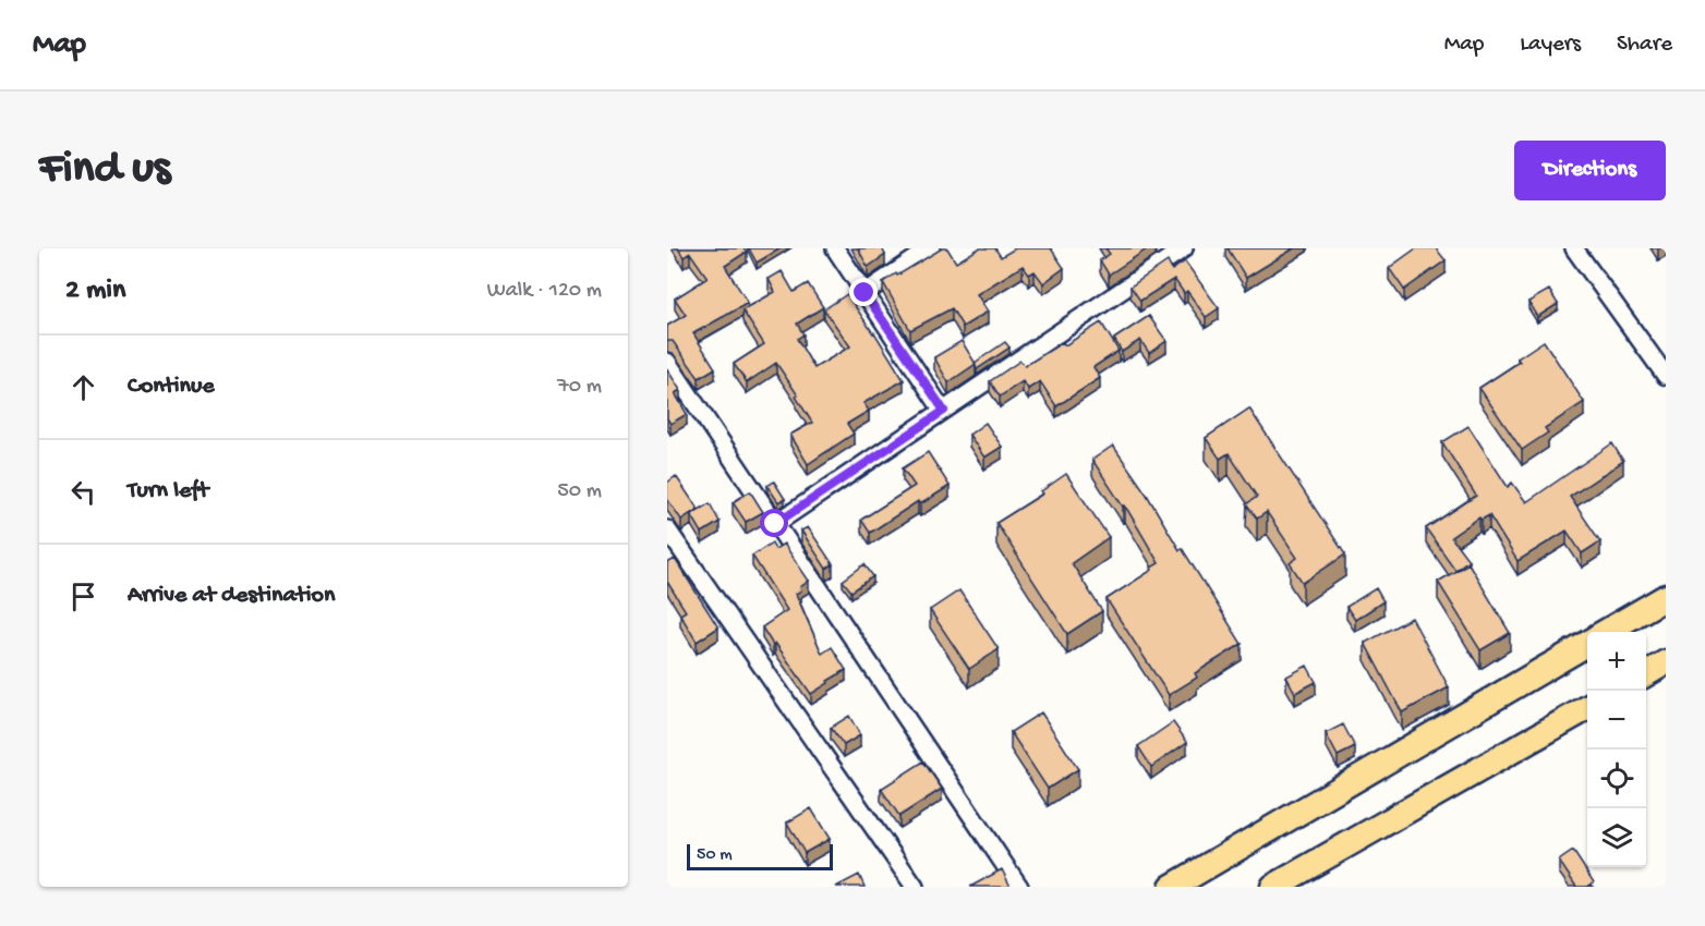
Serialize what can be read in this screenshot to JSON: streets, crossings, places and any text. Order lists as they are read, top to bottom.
{
  "scale_bar": "50 m",
  "page": {
    "header": "Map",
    "nav": ["Map", "Layers", "Share"],
    "buttons": "Directions",
    "title": "Find us",
    "heading": ["2 min", "Walk · 120 m"],
    "list": [
      ["Continue", "70 m"],
      ["Turn left", "50 m"],
      "Arrive at destination"
    ],
    "map_buttons": ["+", "−"],
    "scale": "50 m"
  }
}
